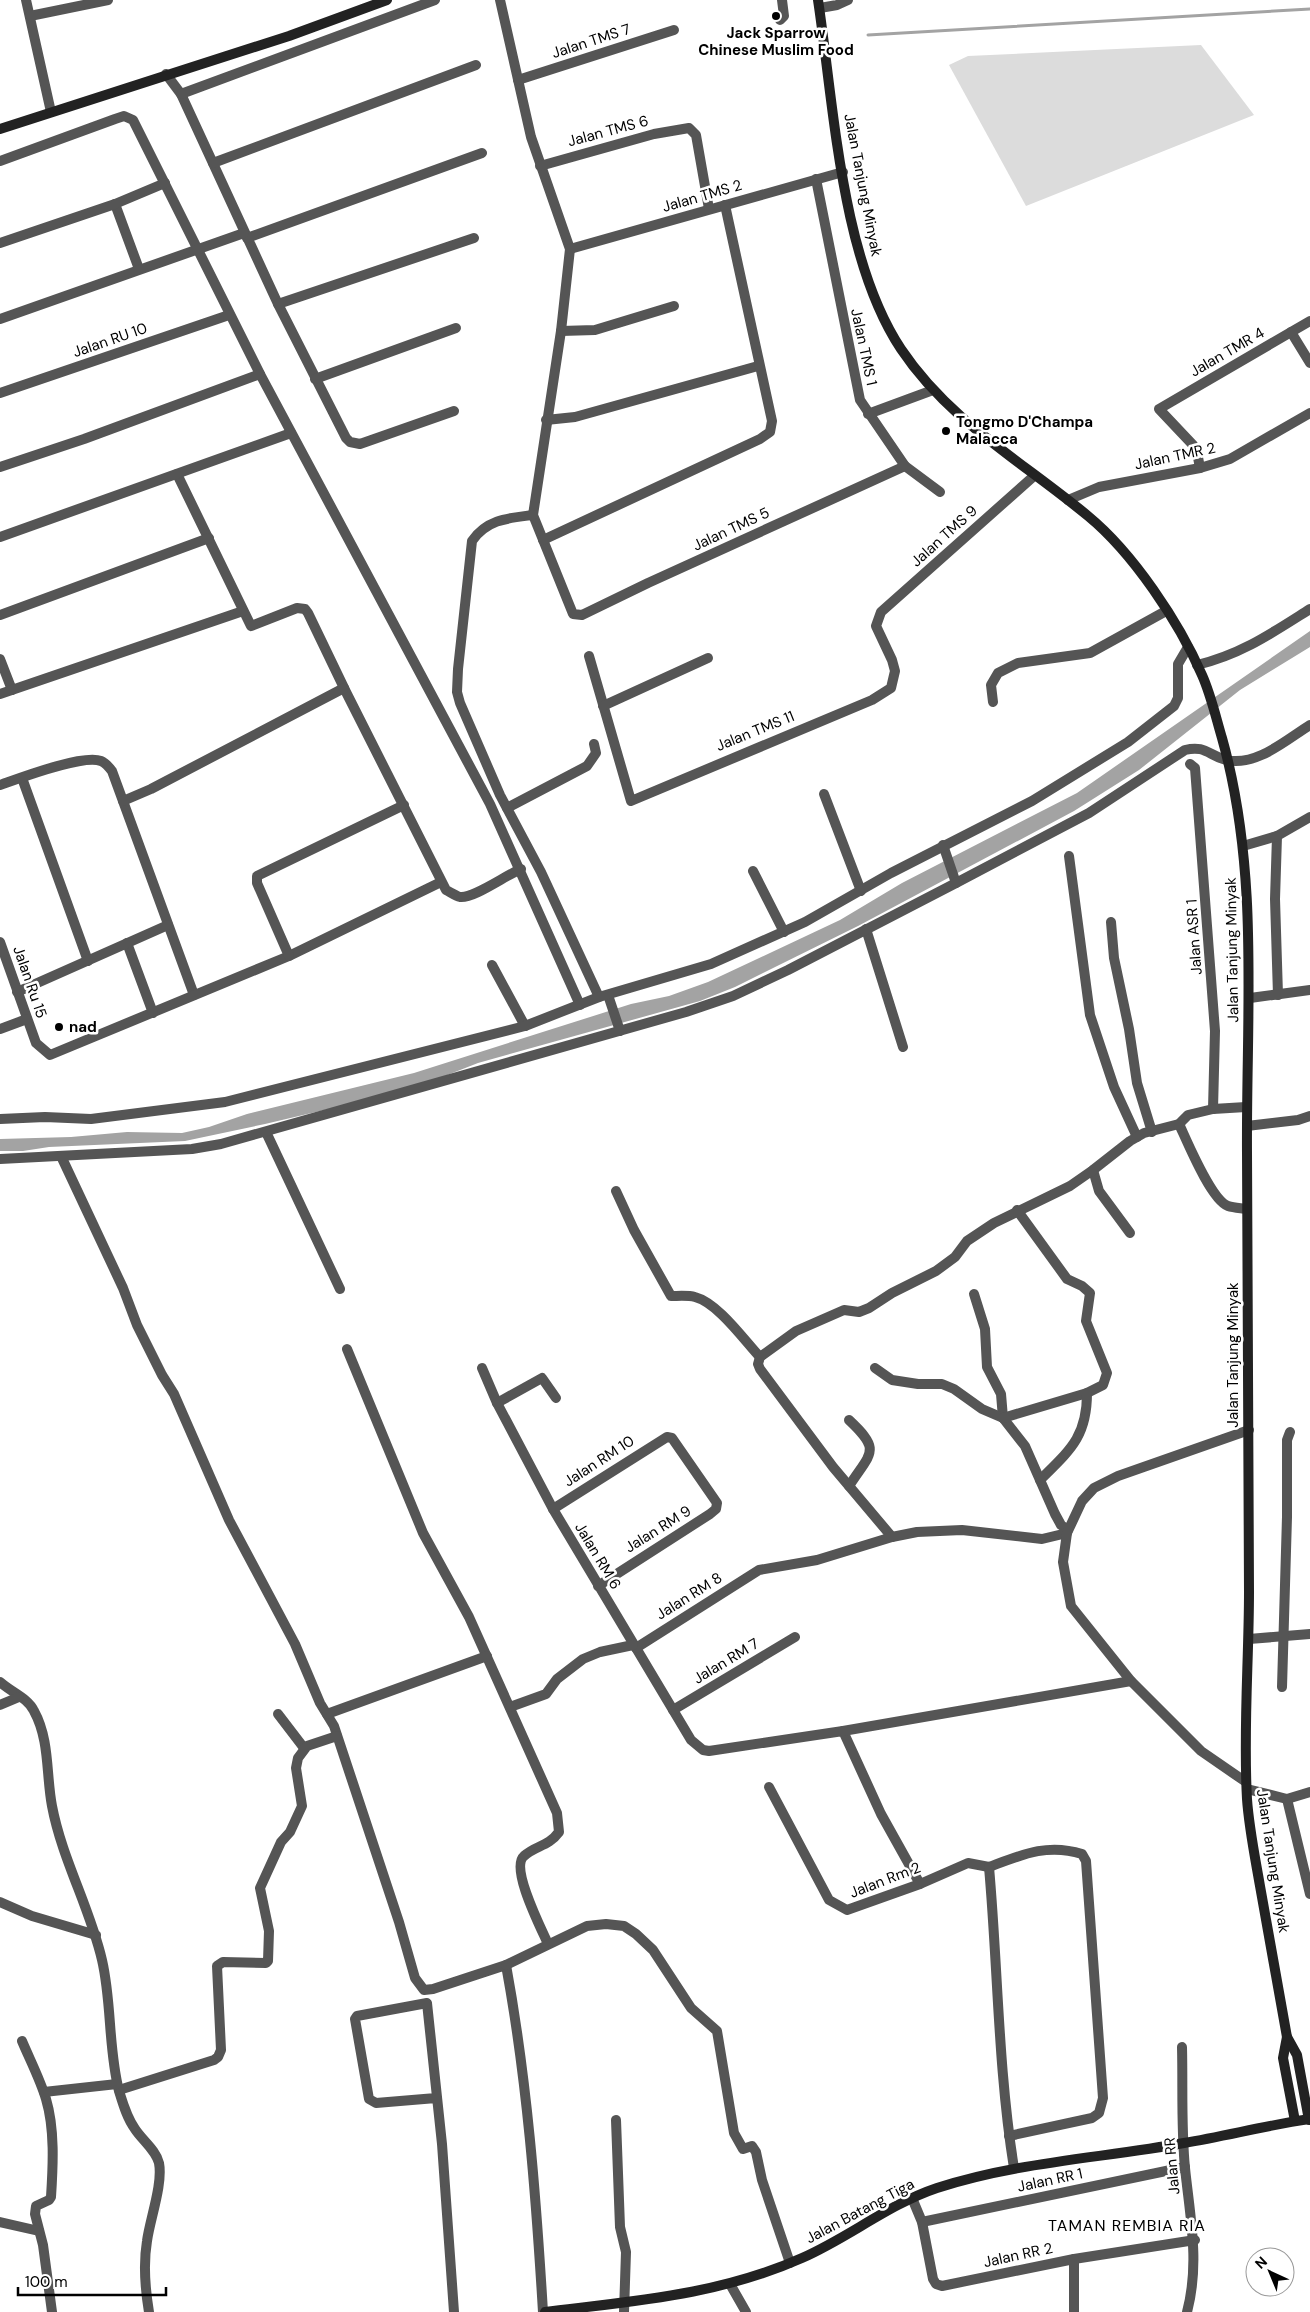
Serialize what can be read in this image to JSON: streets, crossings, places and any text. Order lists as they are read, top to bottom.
{
  "streets": {
    "main road": ["Jalan Tanjung Minyak", "Jalan Batang Tiga"],
    "street": [
      "Jalan TMS 7",
      "Jalan TMS 6",
      "Jalan TMS 2",
      "Jalan RU 10",
      "Jalan TMS 1",
      "Jalan TMR 4",
      "Jalan TMR 2",
      "Jalan TMS 5",
      "Jalan TMS 9",
      "Jalan TMS 11",
      "Jalan ASR 1",
      "Jalan Ru 15",
      "Jalan RM 10",
      "Jalan RM 9",
      "Jalan RM 6",
      "Jalan RM 8",
      "Jalan RM 7",
      "Jalan Rm 2",
      "Jalan RR",
      "Jalan RR 1",
      "Jalan RR 2"
    ]
  },
  "crossings": [
    ["Jalan TMS 6", "Jalan TMS 2"],
    ["Jalan Tanjung Minyak", "Jalan TMS 2"],
    ["Jalan Tanjung Minyak", "Jalan TMR 2"],
    ["Jalan Tanjung Minyak", "Jalan TMS 9"],
    ["Jalan TMS 2", "Jalan TMS 1"],
    ["Jalan TMS 1", "Jalan TMS 5"],
    ["Jalan TMR 4", "Jalan TMR 2"],
    ["Jalan TMS 9", "Jalan TMS 11"],
    ["Jalan RM 10", "Jalan RM 9"],
    ["Jalan RM 10", "Jalan RM 6"],
    ["Jalan RM 9", "Jalan RM 6"],
    ["Jalan RM 6", "Jalan RM 8"],
    ["Jalan RM 6", "Jalan RM 7"],
    ["Jalan RR", "Jalan RR 1"],
    ["Jalan RR", "Jalan Batang Tiga"],
    ["Jalan RR", "Jalan RR 2"],
    ["Jalan RR 1", "Jalan RR 2"]
  ],
  "districts": ["TAMAN REMBIA RIA"],
  "places": ["Jack Sparrow Chinese Muslim Food", "Tongmo D'Champa Malacca", "nad"],
  "scale_bar": "100 m",
  "north": "top left"
}
